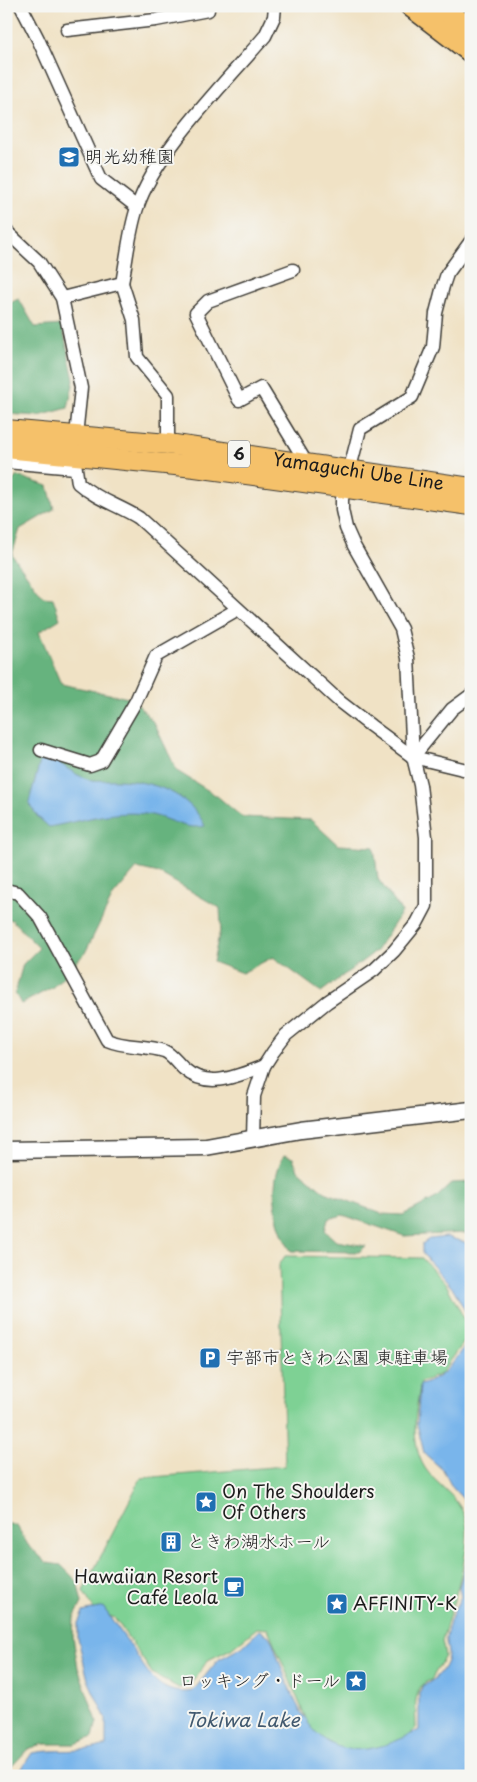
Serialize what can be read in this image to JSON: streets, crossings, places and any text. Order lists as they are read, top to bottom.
{
  "streets": {
    "main road": ["6", "Yamaguchi Ube Line"]
  },
  "water": ["Tokiwa Lake"],
  "places": {
    "school or university": ["明光幼稚園"],
    "parking": ["宇部市ときわ公園 東駐車場"],
    "place": ["On The Shoulders Of Others", "AFFINITY-K", "ロッキング・ドール"],
    "building": ["ときわ湖水ホール"],
    "cafe": ["Hawaiian Resort Café Leola"]
  }
}
